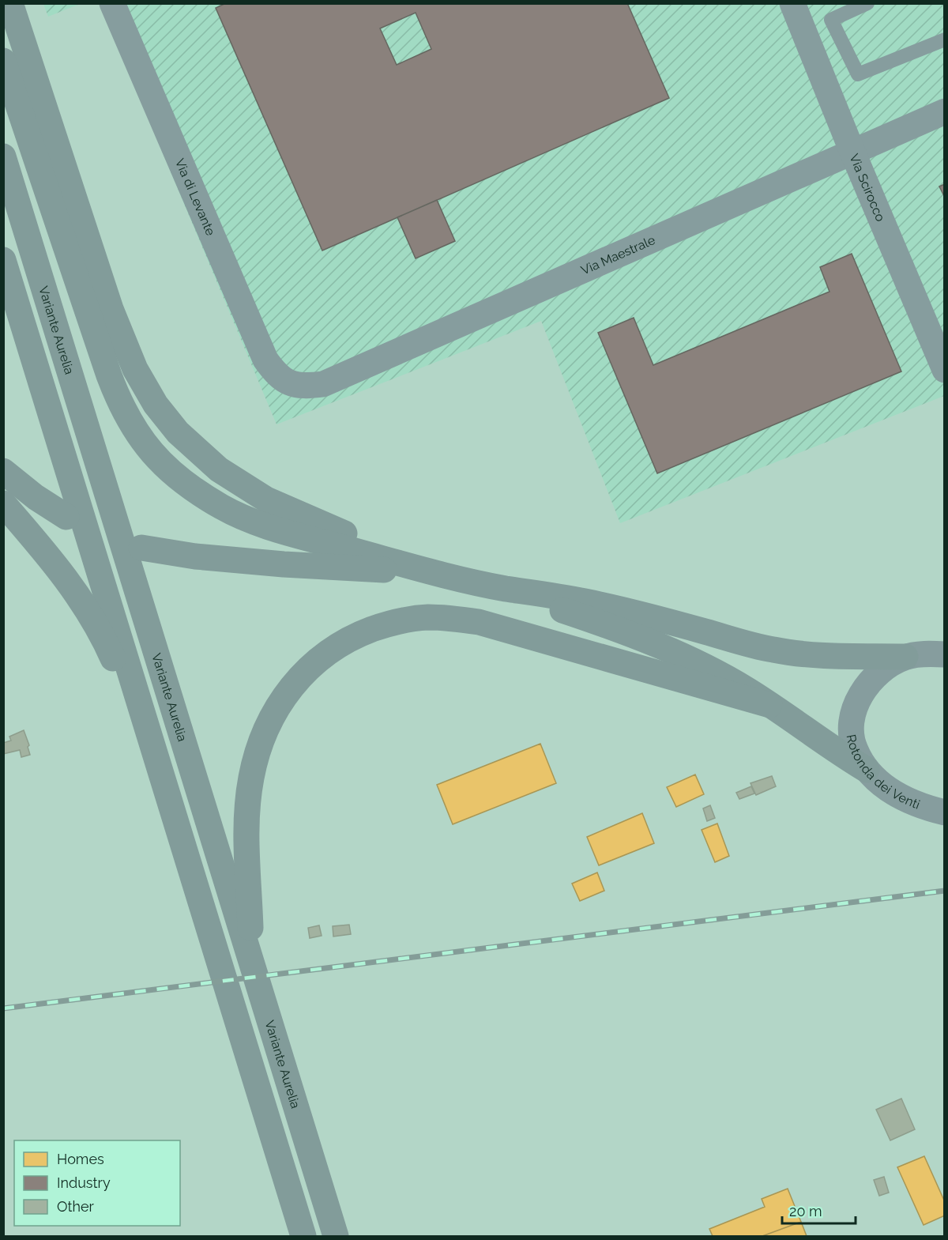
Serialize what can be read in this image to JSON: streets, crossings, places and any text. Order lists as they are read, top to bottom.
{
  "streets": {
    "highway": ["Variante Aurelia"],
    "street": [
      "Via Scirocco",
      "Via di Levante",
      "Via Maestrale",
      "Rotonda dei Venti"
    ]
  },
  "crossings": [
    ["Via Scirocco", "Via Maestrale"],
    ["Via di Levante", "Via Maestrale"]
  ],
  "legend": ["Homes", "Industry", "Other"],
  "scale_bar": "20 m"
}
